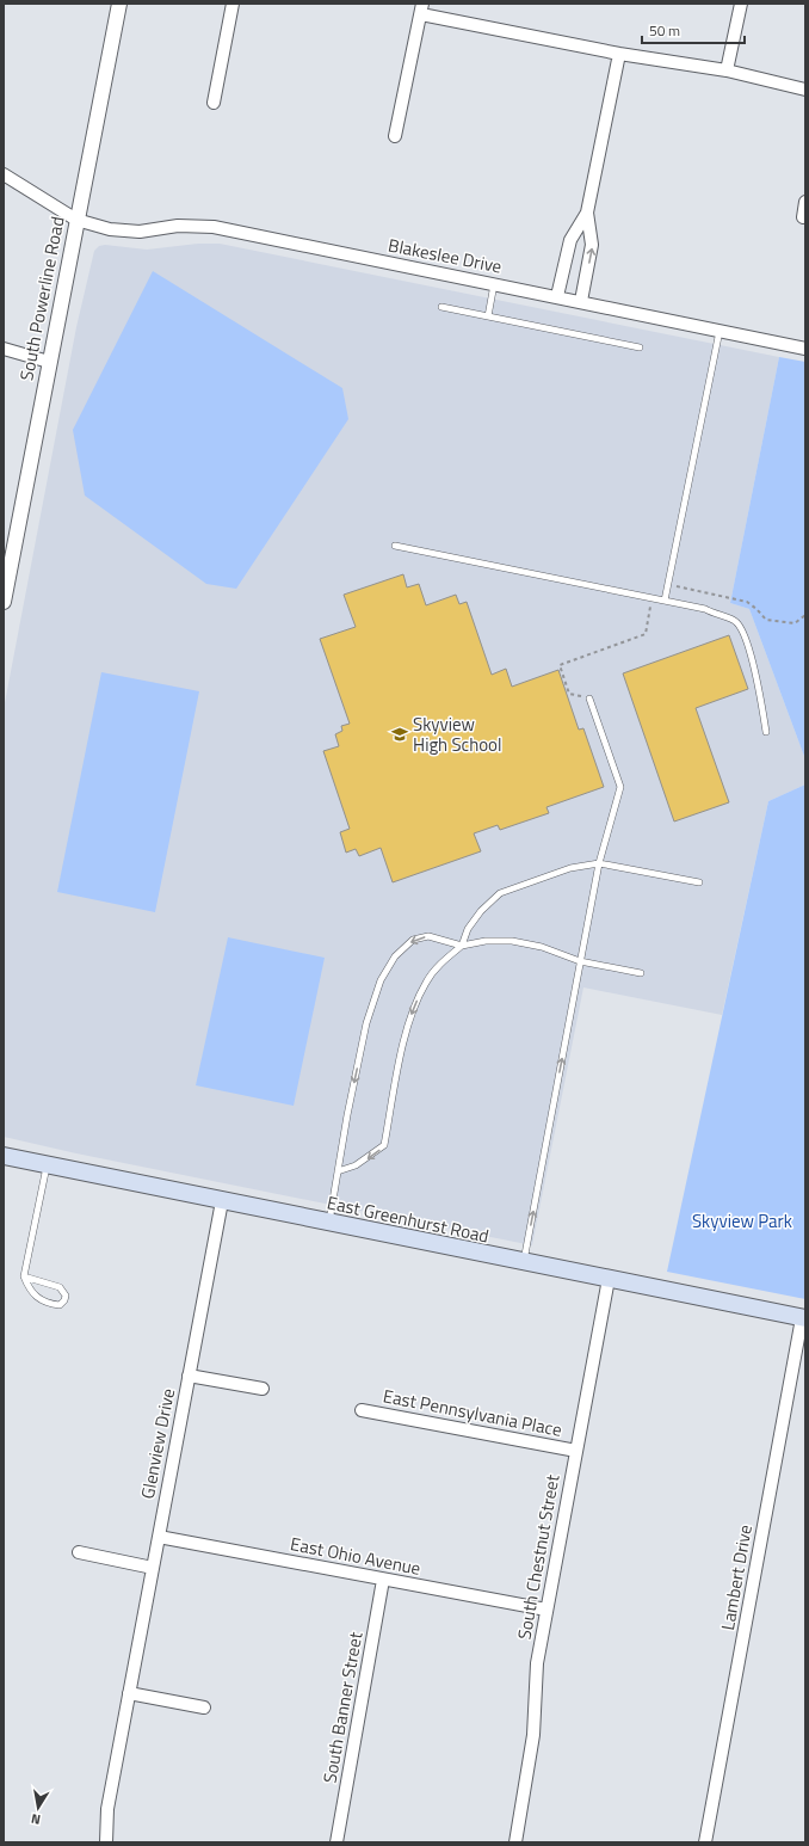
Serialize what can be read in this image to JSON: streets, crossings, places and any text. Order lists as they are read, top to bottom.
{
  "streets": {
    "main road": ["East Greenhurst Road"],
    "street": [
      "Blakeslee Drive",
      "South Powerline Road",
      "East Pennsylvania Place",
      "Glenview Drive",
      "East Ohio Avenue",
      "South Chestnut Street",
      "Lambert Drive",
      "South Banner Street"
    ]
  },
  "crossings": [
    ["Blakeslee Drive", "South Powerline Road"],
    ["East Greenhurst Road", "Glenview Drive"],
    ["East Greenhurst Road", "South Chestnut Street"],
    ["East Greenhurst Road", "Lambert Drive"],
    ["East Pennsylvania Place", "South Chestnut Street"],
    ["Glenview Drive", "East Ohio Avenue"],
    ["East Ohio Avenue", "South Chestnut Street"],
    ["East Ohio Avenue", "South Banner Street"]
  ],
  "parks": ["Skyview Park"],
  "places": {
    "school or university": ["Skyview High School"]
  },
  "scale_bar": "50 m",
  "north": "bottom"
}
